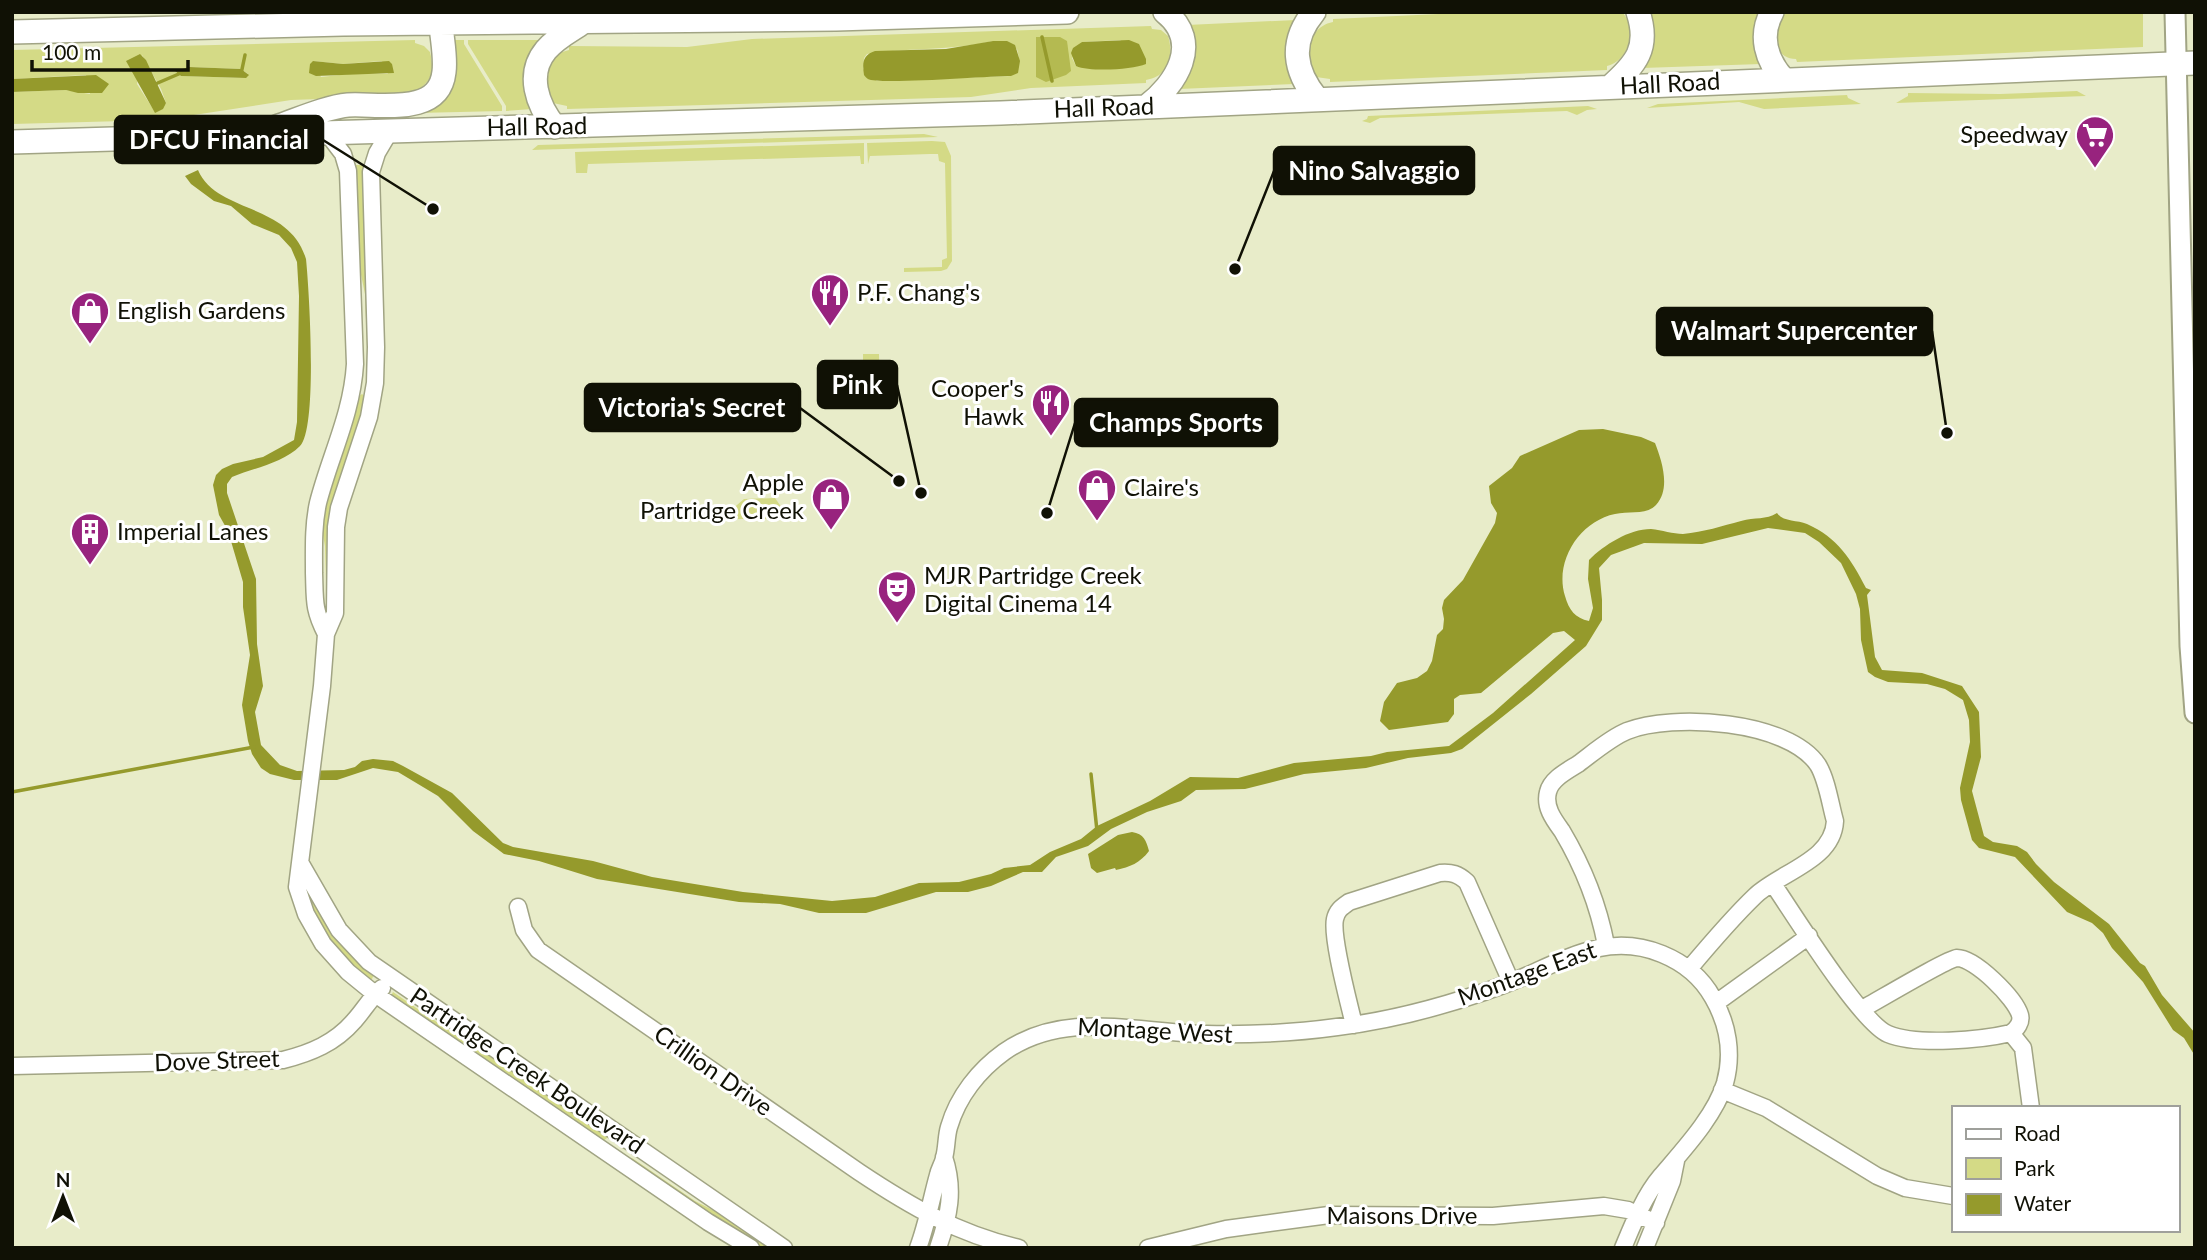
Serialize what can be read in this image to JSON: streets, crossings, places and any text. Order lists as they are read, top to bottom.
{
  "streets": {
    "highway": ["Hall Road"],
    "street": [
      "Montage East",
      "Montage West",
      "Dove Street",
      "Partridge Creek Boulevard",
      "Crillion Drive",
      "Maisons Drive"
    ]
  },
  "crossings": [
    ["Hall Road", "Partridge Creek Boulevard"],
    ["Montage East", "Montage West"],
    ["Montage East", "Maisons Drive"],
    ["Montage West", "Crillion Drive"],
    ["Dove Street", "Partridge Creek Boulevard"]
  ],
  "places": {
    "supermarket": ["Speedway"],
    "other": [
      "DFCU Financial",
      "Nino Salvaggio",
      "Walmart Supercenter",
      "Victoria's Secret",
      "Pink",
      "Champs Sports"
    ],
    "restaurant": ["P.F. Chang's", "Cooper's Hawk"],
    "shop": ["English Gardens", "Claire's", "Apple Partridge Creek"],
    "building": ["Imperial Lanes"],
    "theatre": ["MJR Partridge Creek Digital Cinema 14"]
  },
  "legend": ["Road", "Park", "Water"],
  "scale_bar": "100 m",
  "north": "top"
}
